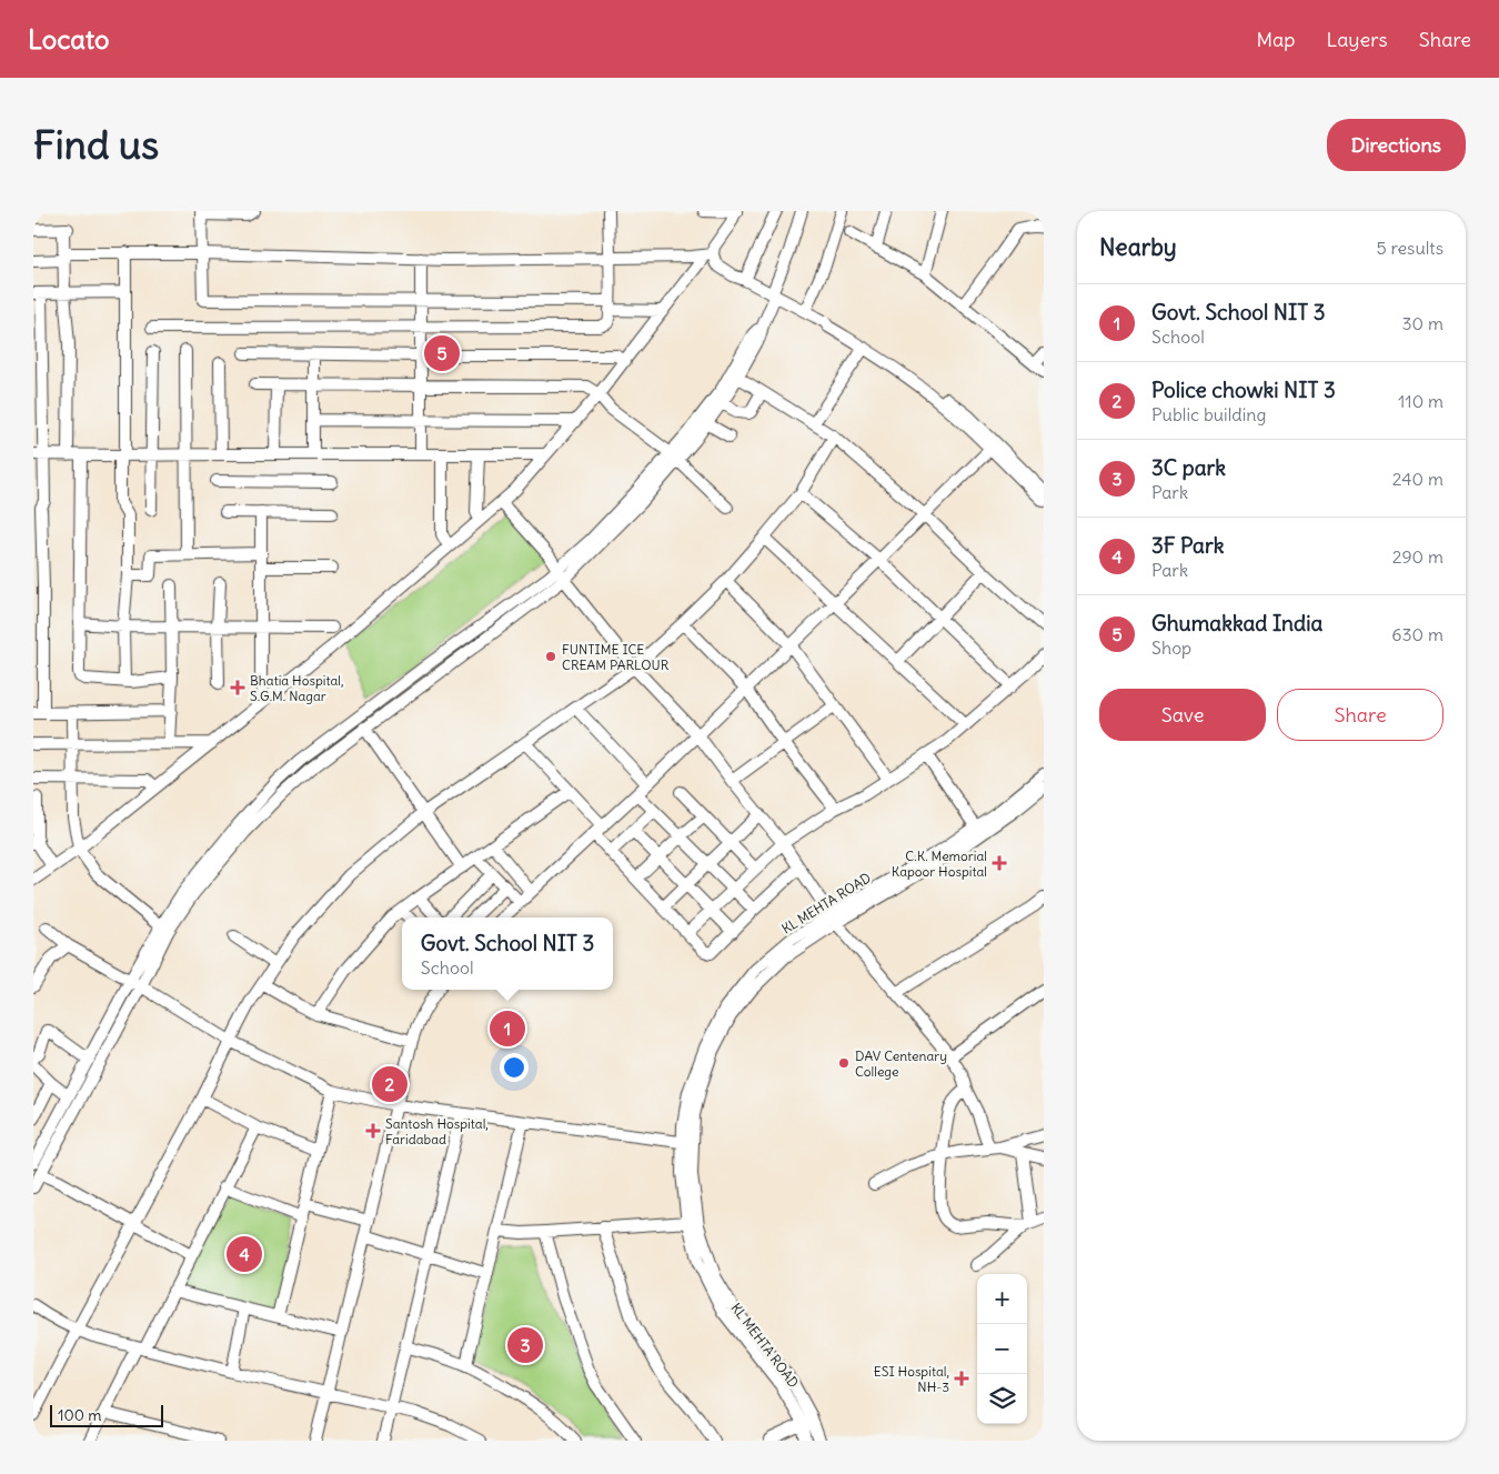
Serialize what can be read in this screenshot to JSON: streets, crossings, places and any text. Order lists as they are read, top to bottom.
{
  "streets": {
    "street": ["KL MEHTA ROAD"]
  },
  "places": {
    "other": ["FUNTIME ICE CREAM PARLOUR", "DAV Centenary College"],
    "health": [
      "Bhatia Hospital, S.G.M. Nagar",
      "C.K. Memorial Kapoor Hospital",
      "Santosh Hospital, Faridabad",
      "ESI Hospital, NH-3"
    ]
  },
  "scale_bar": "100 m",
  "page": {
    "header": "Locato",
    "nav": ["Map", "Layers", "Share"],
    "buttons": [
      "Directions",
      ["Save", "Share"]
    ],
    "title": "Find us",
    "heading": ["Nearby", "5 results"],
    "list": [
      {
        "mark": "1",
        "name": "Govt. School NIT 3",
        "note": "School",
        "value": "30 m"
      },
      {
        "mark": "2",
        "name": "Police chowki NIT 3",
        "note": "Public building",
        "value": "110 m"
      },
      {
        "mark": "3",
        "name": "3C park",
        "note": "Park",
        "value": "240 m"
      },
      {
        "mark": "4",
        "name": "3F Park",
        "note": "Park",
        "value": "290 m"
      },
      {
        "mark": "5",
        "name": "Ghumakkad India",
        "note": "Shop",
        "value": "630 m"
      }
    ],
    "pins": [
      "5",
      "1",
      "2",
      "4",
      "3"
    ],
    "popup": ["Govt. School NIT 3", "School"],
    "map_buttons": ["+", "−"],
    "scale": "100 m"
  }
}
